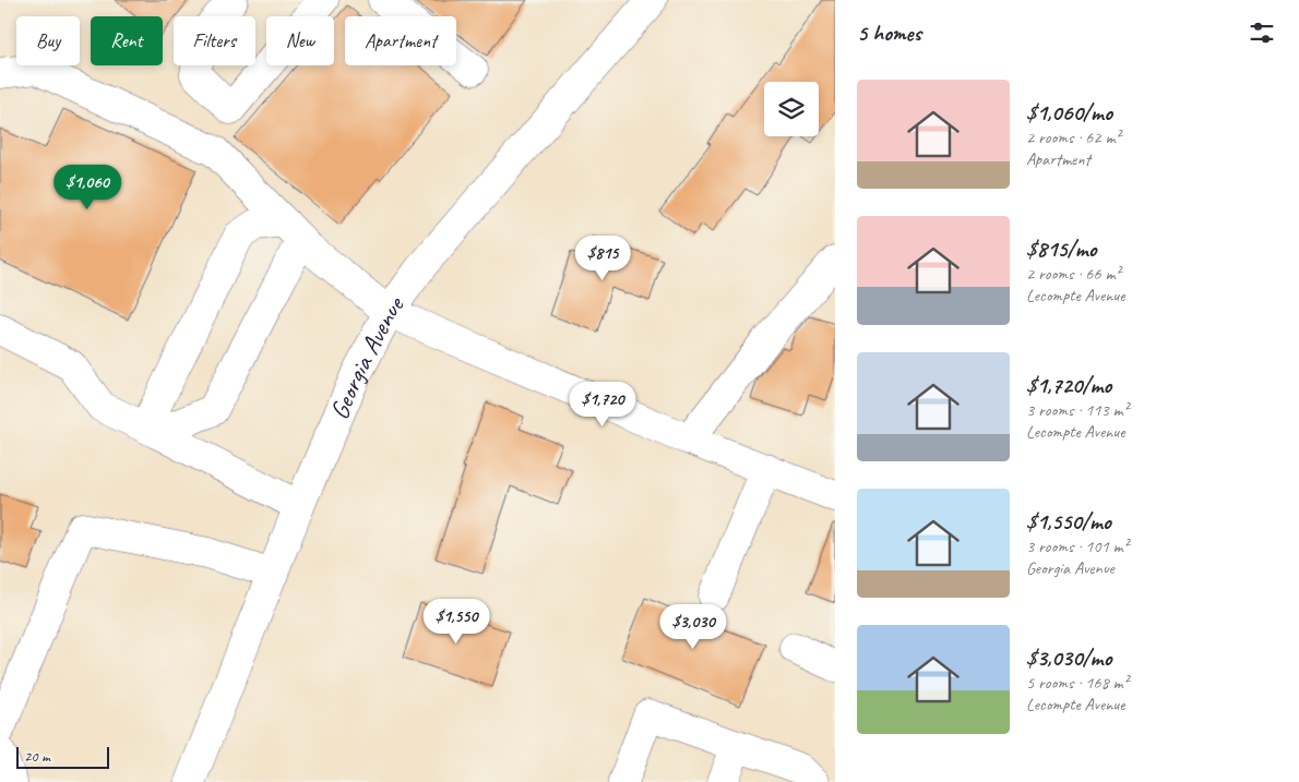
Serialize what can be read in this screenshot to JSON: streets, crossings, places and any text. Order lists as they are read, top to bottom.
{
  "streets": {
    "main road": ["Georgia Avenue"]
  },
  "scale_bar": "20 m",
  "page": {
    "heading": "5 homes",
    "chip": [
      "Buy",
      "Rent",
      "Filters",
      "New",
      "Apartment"
    ],
    "list": [
      {
        "name": "$1,060/mo",
        "note": "2 rooms · 62 m² · Apartment"
      },
      {
        "name": "$815/mo",
        "note": "2 rooms · 66 m² · Lecompte Avenue"
      },
      {
        "name": "$1,720/mo",
        "note": "3 rooms · 113 m² · Lecompte Avenue"
      },
      {
        "name": "$1,550/mo",
        "note": "3 rooms · 101 m² · Georgia Avenue"
      },
      {
        "name": "$3,030/mo",
        "note": "5 rooms · 168 m² · Lecompte Avenue"
      }
    ],
    "price": [
      "$1,060",
      "$815",
      "$1,720",
      "$1,550",
      "$3,030"
    ],
    "scale": "20 m"
  }
}
